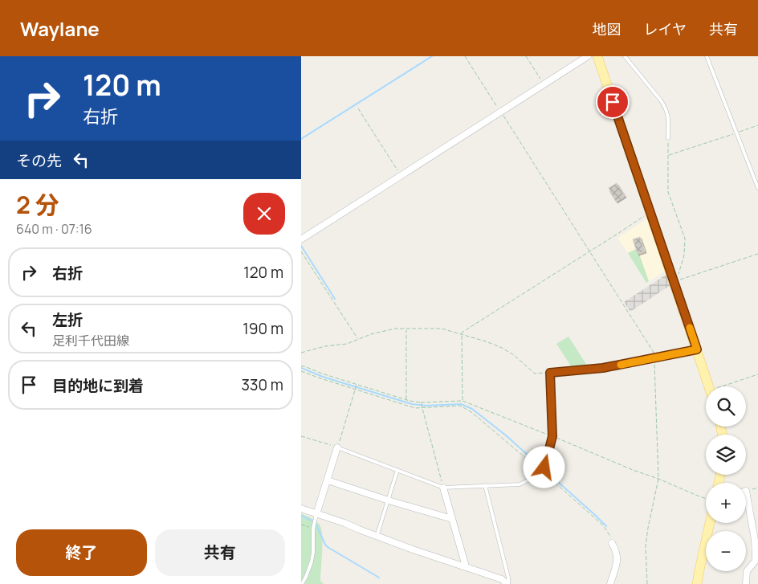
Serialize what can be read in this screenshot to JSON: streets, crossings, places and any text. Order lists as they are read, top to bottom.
{
  "page": {
    "header": "Waylane",
    "nav": ["地図", "レイヤ", "共有"],
    "turn": ["120 m", "右折"],
    "then": "その先",
    "heading": ["2 分", "640 m · 07:16"],
    "list": [
      {
        "name": "右折",
        "value": "120 m"
      },
      {
        "name": "左折",
        "note": "足利千代田線",
        "value": "190 m"
      },
      {
        "name": "目的地に到着",
        "value": "330 m"
      }
    ],
    "map_buttons": ["+", "−"],
    "buttons": ["終了", "共有"]
  }
}
